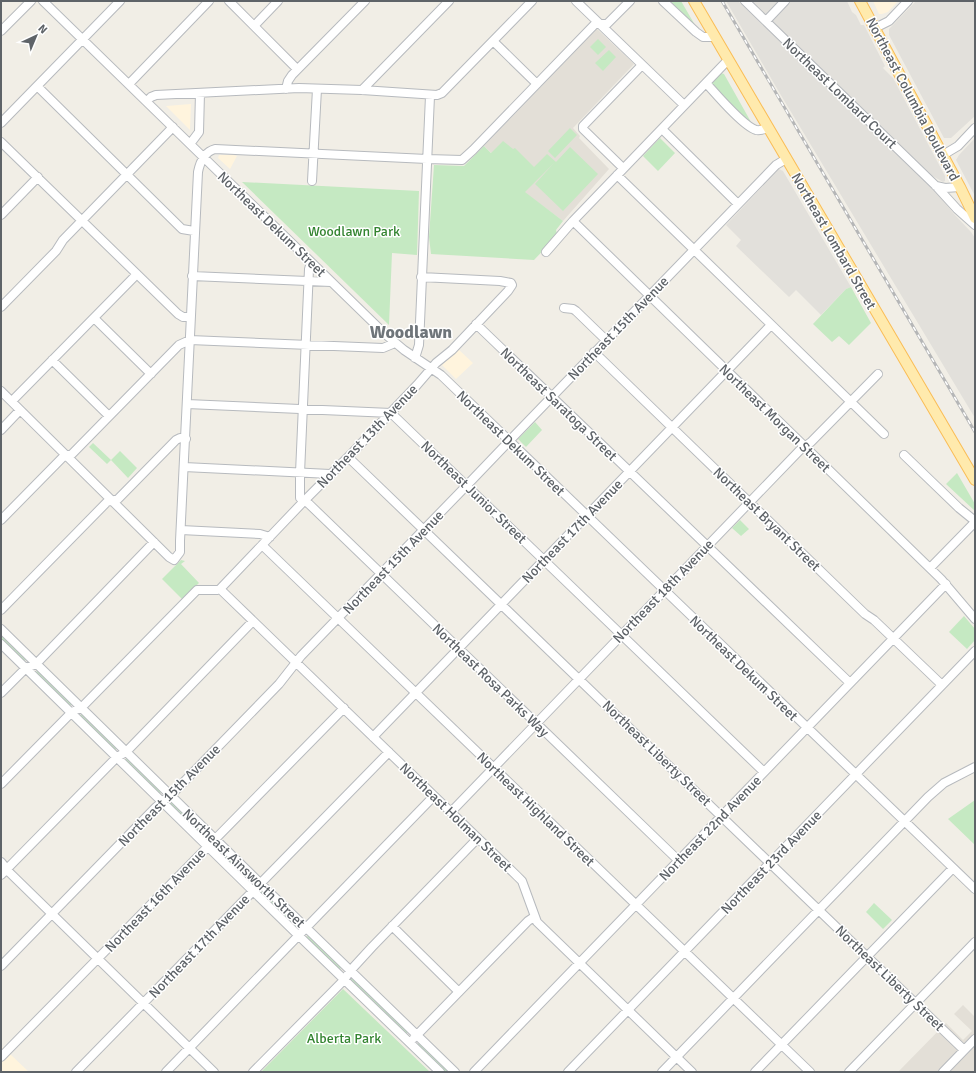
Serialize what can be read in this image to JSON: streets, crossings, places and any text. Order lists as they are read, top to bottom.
{
  "streets": {
    "main road": ["Northeast Columbia Boulevard", "Northeast Lombard Street"],
    "street": [
      "Northeast Lombard Court",
      "Northeast Dekum Street",
      "Northeast 15th Avenue",
      "Northeast Saratoga Street",
      "Northeast Morgan Street",
      "Northeast 13th Avenue",
      "Northeast Junior Street",
      "Northeast Bryant Street",
      "Northeast 17th Avenue",
      "Northeast 18th Avenue",
      "Northeast Rosa Parks Way",
      "Northeast Liberty Street",
      "Northeast Highland Street",
      "Northeast Holman Street",
      "Northeast 22nd Avenue",
      "Northeast 23rd Avenue",
      "Northeast Ainsworth Street",
      "Northeast 16th Avenue"
    ]
  },
  "crossings": [
    ["Northeast Dekum Street", "Northeast 15th Avenue"],
    ["Northeast Dekum Street", "Northeast 13th Avenue"],
    ["Northeast Dekum Street", "Northeast 17th Avenue"],
    ["Northeast Dekum Street", "Northeast 18th Avenue"],
    ["Northeast Dekum Street", "Northeast 22nd Avenue"],
    ["Northeast Dekum Street", "Northeast 23rd Avenue"],
    ["Northeast Lombard Street", "Northeast 15th Avenue"],
    ["Northeast 15th Avenue", "Northeast Saratoga Street"],
    ["Northeast 15th Avenue", "Northeast Morgan Street"],
    ["Northeast 15th Avenue", "Northeast Junior Street"],
    ["Northeast 15th Avenue", "Northeast Bryant Street"],
    ["Northeast 15th Avenue", "Northeast Rosa Parks Way"],
    ["Northeast 15th Avenue", "Northeast Liberty Street"],
    ["Northeast 15th Avenue", "Northeast Highland Street"],
    ["Northeast 15th Avenue", "Northeast Holman Street"],
    ["Northeast 15th Avenue", "Northeast Ainsworth Street"],
    ["Northeast Saratoga Street", "Northeast 13th Avenue"],
    ["Northeast Saratoga Street", "Northeast 17th Avenue"],
    ["Northeast Saratoga Street", "Northeast 18th Avenue"],
    ["Northeast Saratoga Street", "Northeast 22nd Avenue"],
    ["Northeast Morgan Street", "Northeast 17th Avenue"],
    ["Northeast Morgan Street", "Northeast 18th Avenue"],
    ["Northeast Morgan Street", "Northeast 22nd Avenue"],
    ["Northeast 13th Avenue", "Northeast Junior Street"],
    ["Northeast 13th Avenue", "Northeast Rosa Parks Way"],
    ["Northeast 13th Avenue", "Northeast Liberty Street"],
    ["Northeast 13th Avenue", "Northeast Highland Street"],
    ["Northeast 13th Avenue", "Northeast Holman Street"],
    ["Northeast Junior Street", "Northeast 17th Avenue"],
    ["Northeast Junior Street", "Northeast 18th Avenue"],
    ["Northeast Junior Street", "Northeast 22nd Avenue"],
    ["Northeast Bryant Street", "Northeast 17th Avenue"],
    ["Northeast Bryant Street", "Northeast 18th Avenue"],
    ["Northeast Bryant Street", "Northeast 22nd Avenue"],
    ["Northeast Bryant Street", "Northeast 23rd Avenue"],
    ["Northeast 17th Avenue", "Northeast Rosa Parks Way"],
    ["Northeast 17th Avenue", "Northeast Liberty Street"],
    ["Northeast 17th Avenue", "Northeast Highland Street"],
    ["Northeast 17th Avenue", "Northeast Holman Street"],
    ["Northeast 17th Avenue", "Northeast Ainsworth Street"],
    ["Northeast 18th Avenue", "Northeast Rosa Parks Way"],
    ["Northeast 18th Avenue", "Northeast Liberty Street"],
    ["Northeast 18th Avenue", "Northeast Highland Street"],
    ["Northeast 18th Avenue", "Northeast Holman Street"],
    ["Northeast Rosa Parks Way", "Northeast 22nd Avenue"],
    ["Northeast Liberty Street", "Northeast 22nd Avenue"],
    ["Northeast Liberty Street", "Northeast 23rd Avenue"],
    ["Northeast Highland Street", "Northeast 22nd Avenue"],
    ["Northeast Highland Street", "Northeast 23rd Avenue"],
    ["Northeast Holman Street", "Northeast 22nd Avenue"],
    ["Northeast Holman Street", "Northeast 23rd Avenue"],
    ["Northeast Holman Street", "Northeast 16th Avenue"],
    ["Northeast Ainsworth Street", "Northeast 16th Avenue"]
  ],
  "districts": ["Woodlawn"],
  "parks": ["Woodlawn Park", "Alberta Park"],
  "north": "top right"
}
